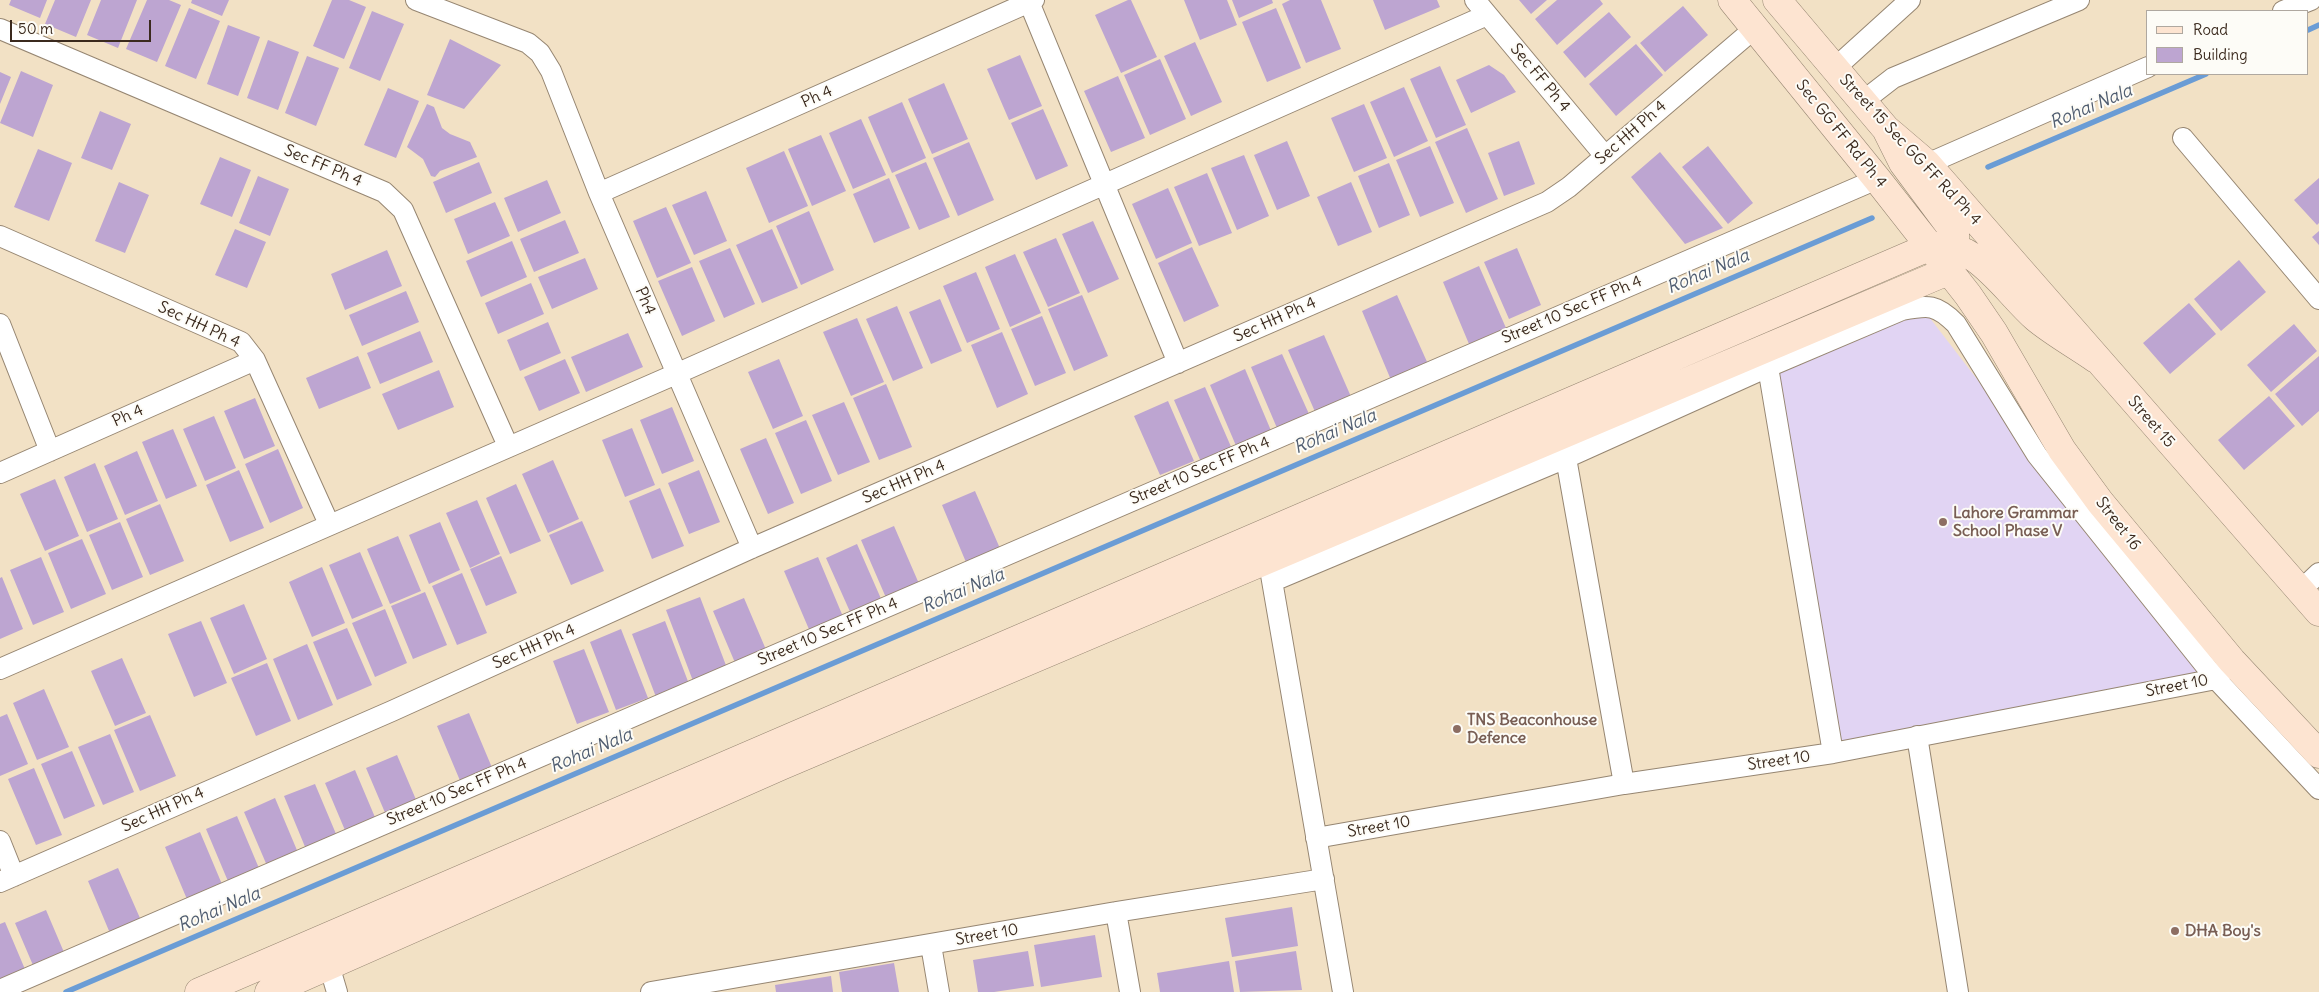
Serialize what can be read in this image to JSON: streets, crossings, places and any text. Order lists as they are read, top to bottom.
{
  "streets": {
    "main road": [
      "Sec GG FF Rd Ph 4",
      "Street 15 Sec GG FF Rd Ph 4",
      "Street 15",
      "Street 16"
    ],
    "street": [
      "Sec FF Ph 4",
      "Ph 4",
      "Sec HH Ph 4",
      "Ph4",
      "Street 10 Sec FF Ph 4",
      "Street 10"
    ]
  },
  "crossings": [
    ["Sec FF Ph 4", "Sec HH Ph 4"],
    ["Ph 4", "Sec HH Ph 4"],
    ["Ph 4", "Ph4"],
    ["Sec HH Ph 4", "Sec GG FF Rd Ph 4"],
    ["Sec HH Ph 4", "Ph4"],
    ["Sec GG FF Rd Ph 4", "Street 10 Sec FF Ph 4"],
    ["Sec GG FF Rd Ph 4", "Street 16"],
    ["Street 15 Sec GG FF Rd Ph 4", "Street 15"],
    ["Street 16", "Street 10"]
  ],
  "water": ["Rohai Nala"],
  "places": ["Lahore Grammar School Phase V", "TNS Beaconhouse Defence", "DHA Boy's"],
  "legend": ["Road", "Building"],
  "scale_bar": "50 m"
}
